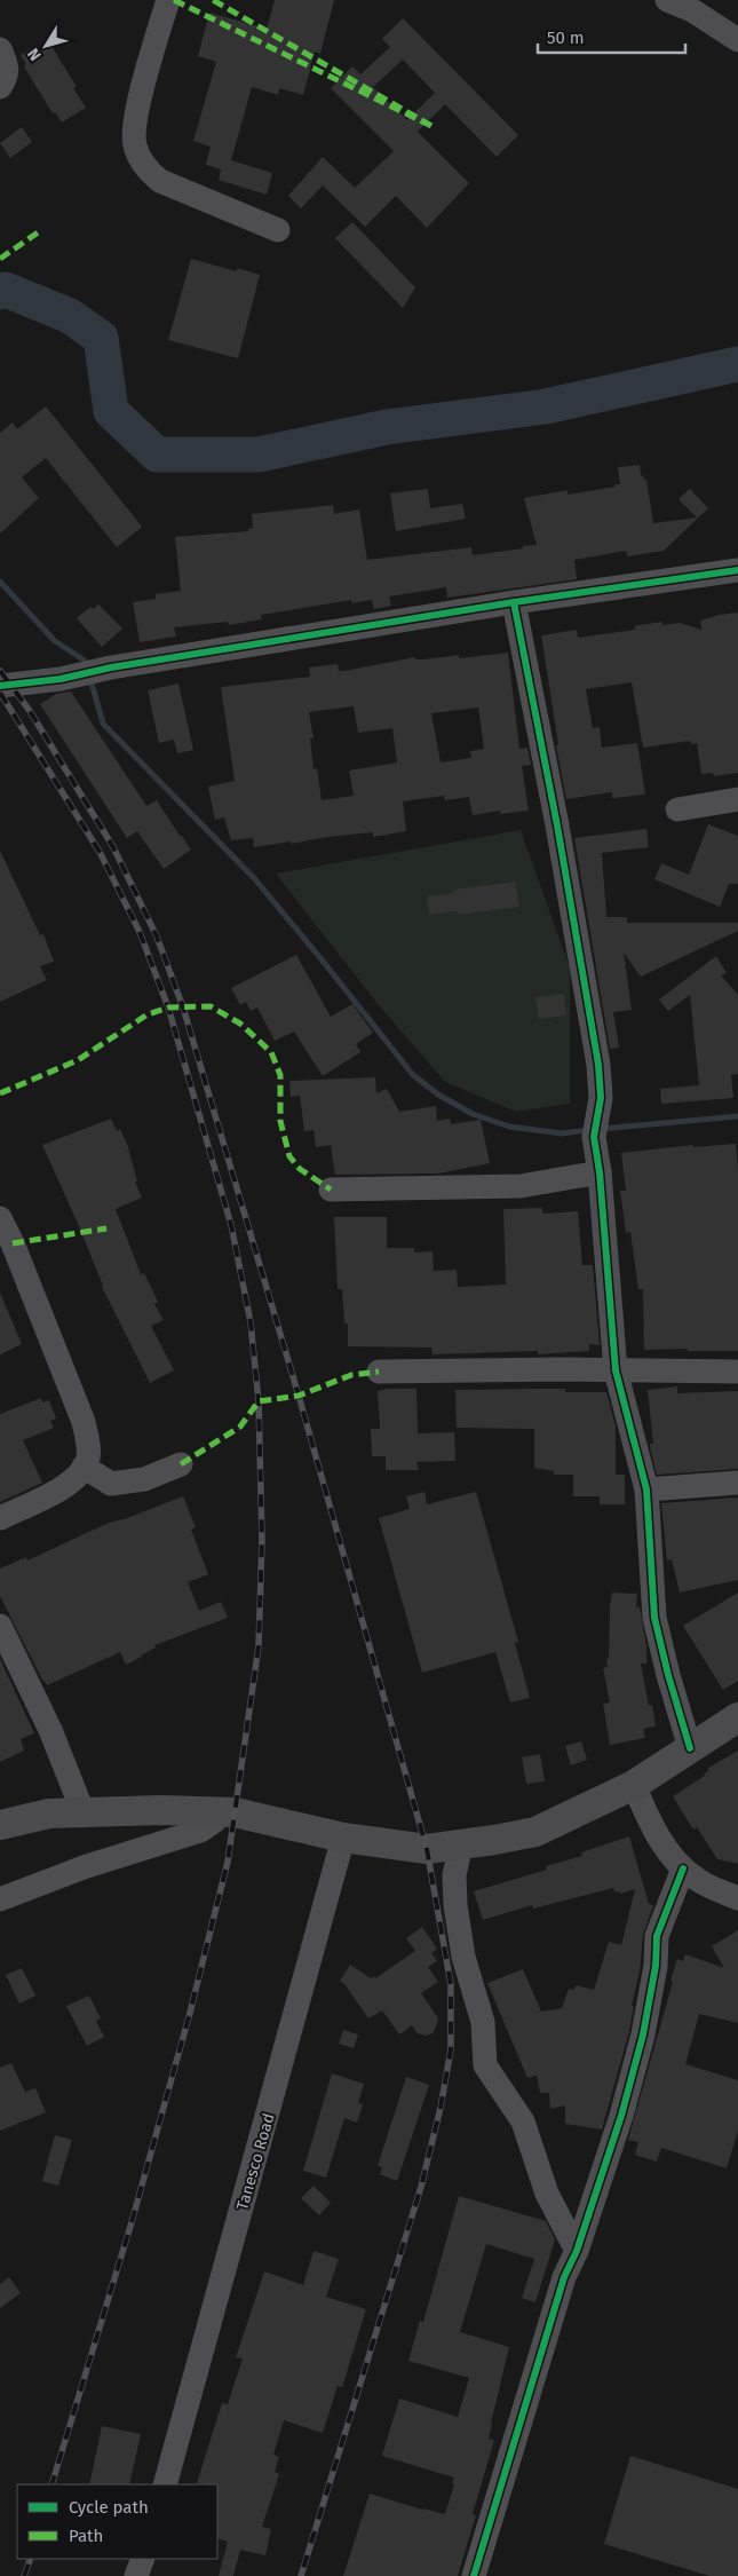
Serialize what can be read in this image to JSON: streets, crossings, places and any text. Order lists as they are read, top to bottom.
{
  "streets": {
    "street": ["Tanesco Road"]
  },
  "legend": ["Cycle path", "Path"],
  "scale_bar": "50 m",
  "north": "bottom left"
}
